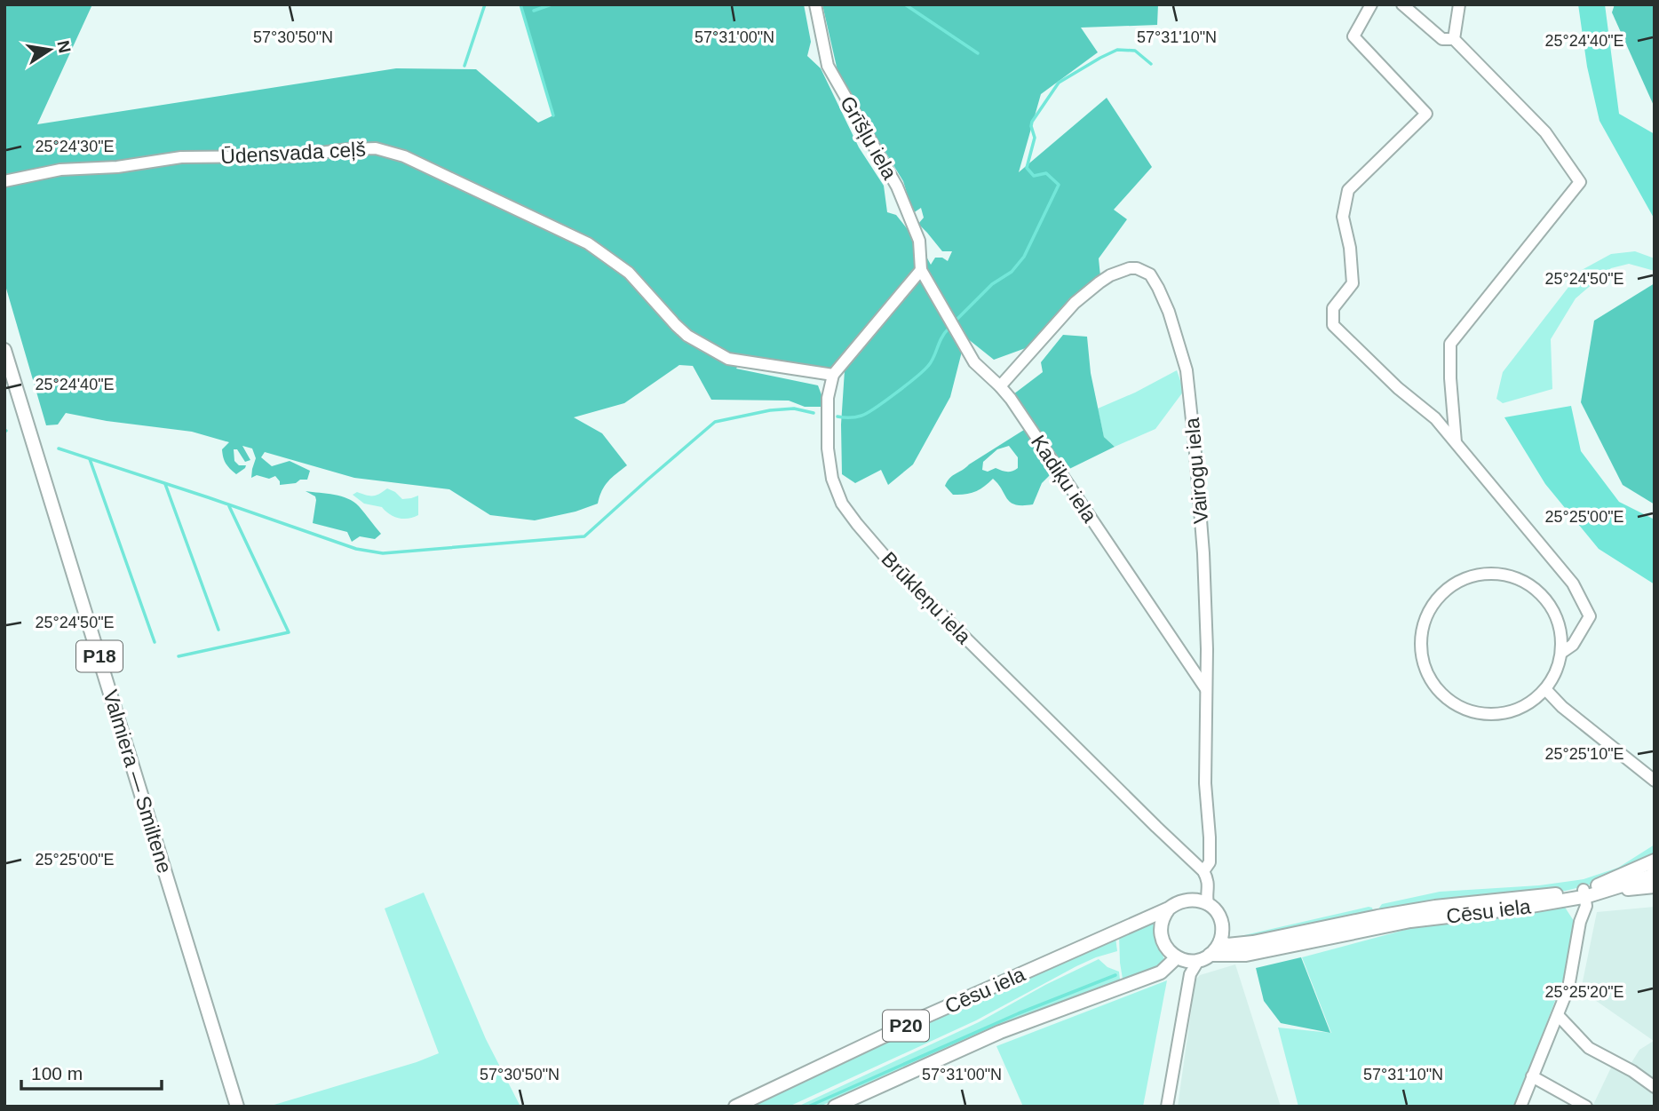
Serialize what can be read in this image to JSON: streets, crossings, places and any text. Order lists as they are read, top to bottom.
{
  "streets": {
    "main road": [
      "P18",
      "Valmiera — Smiltene",
      "Cēsu iela",
      "P20"
    ],
    "street": [
      "Grīšļu iela",
      "Ūdensvada ceļš",
      "Vairogu iela",
      "Kadiķu iela",
      "Brūkleņu iela"
    ]
  },
  "crossings": [
    ["Grīšļu iela", "Kadiķu iela"],
    ["Ūdensvada ceļš", "Brūkleņu iela"],
    ["Vairogu iela", "Kadiķu iela"],
    ["Vairogu iela", "Brūkleņu iela"],
    ["Cēsu iela", "P20"]
  ],
  "scale_bar": "100 m",
  "north": "right",
  "coordinates": [
    "57°30'50\"N",
    "57°31'00\"N",
    "57°31'10\"N",
    "25°24'40\"E",
    "25°24'30\"E",
    "25°24'50\"E",
    "25°25'00\"E",
    "25°25'10\"E",
    "25°25'20\"E"
  ]
}
